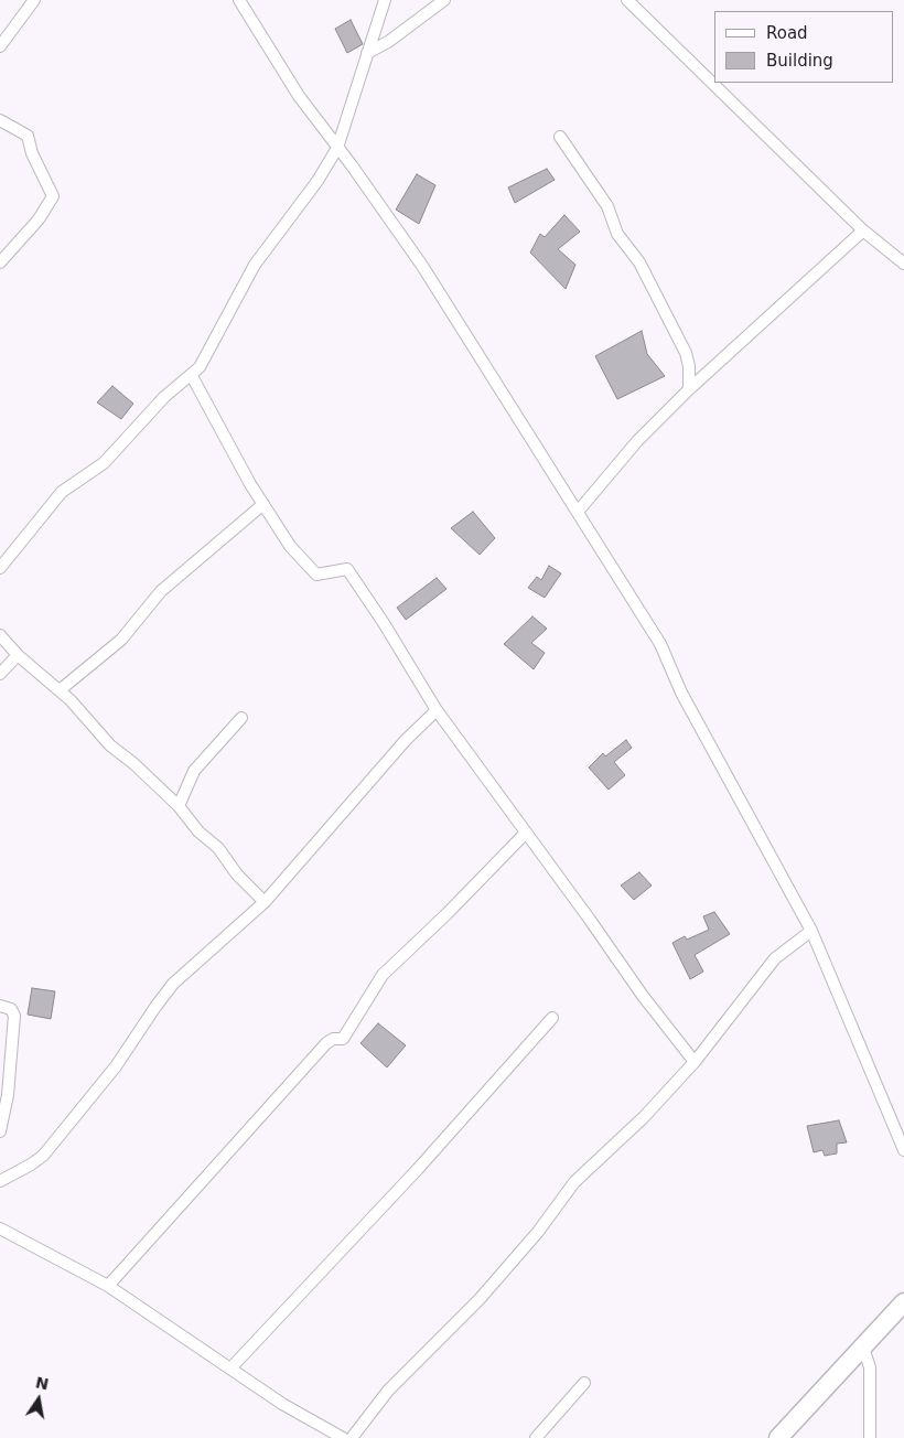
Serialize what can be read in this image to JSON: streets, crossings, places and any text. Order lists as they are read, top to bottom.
{
  "legend": ["Road", "Building"],
  "north": "top"
}
